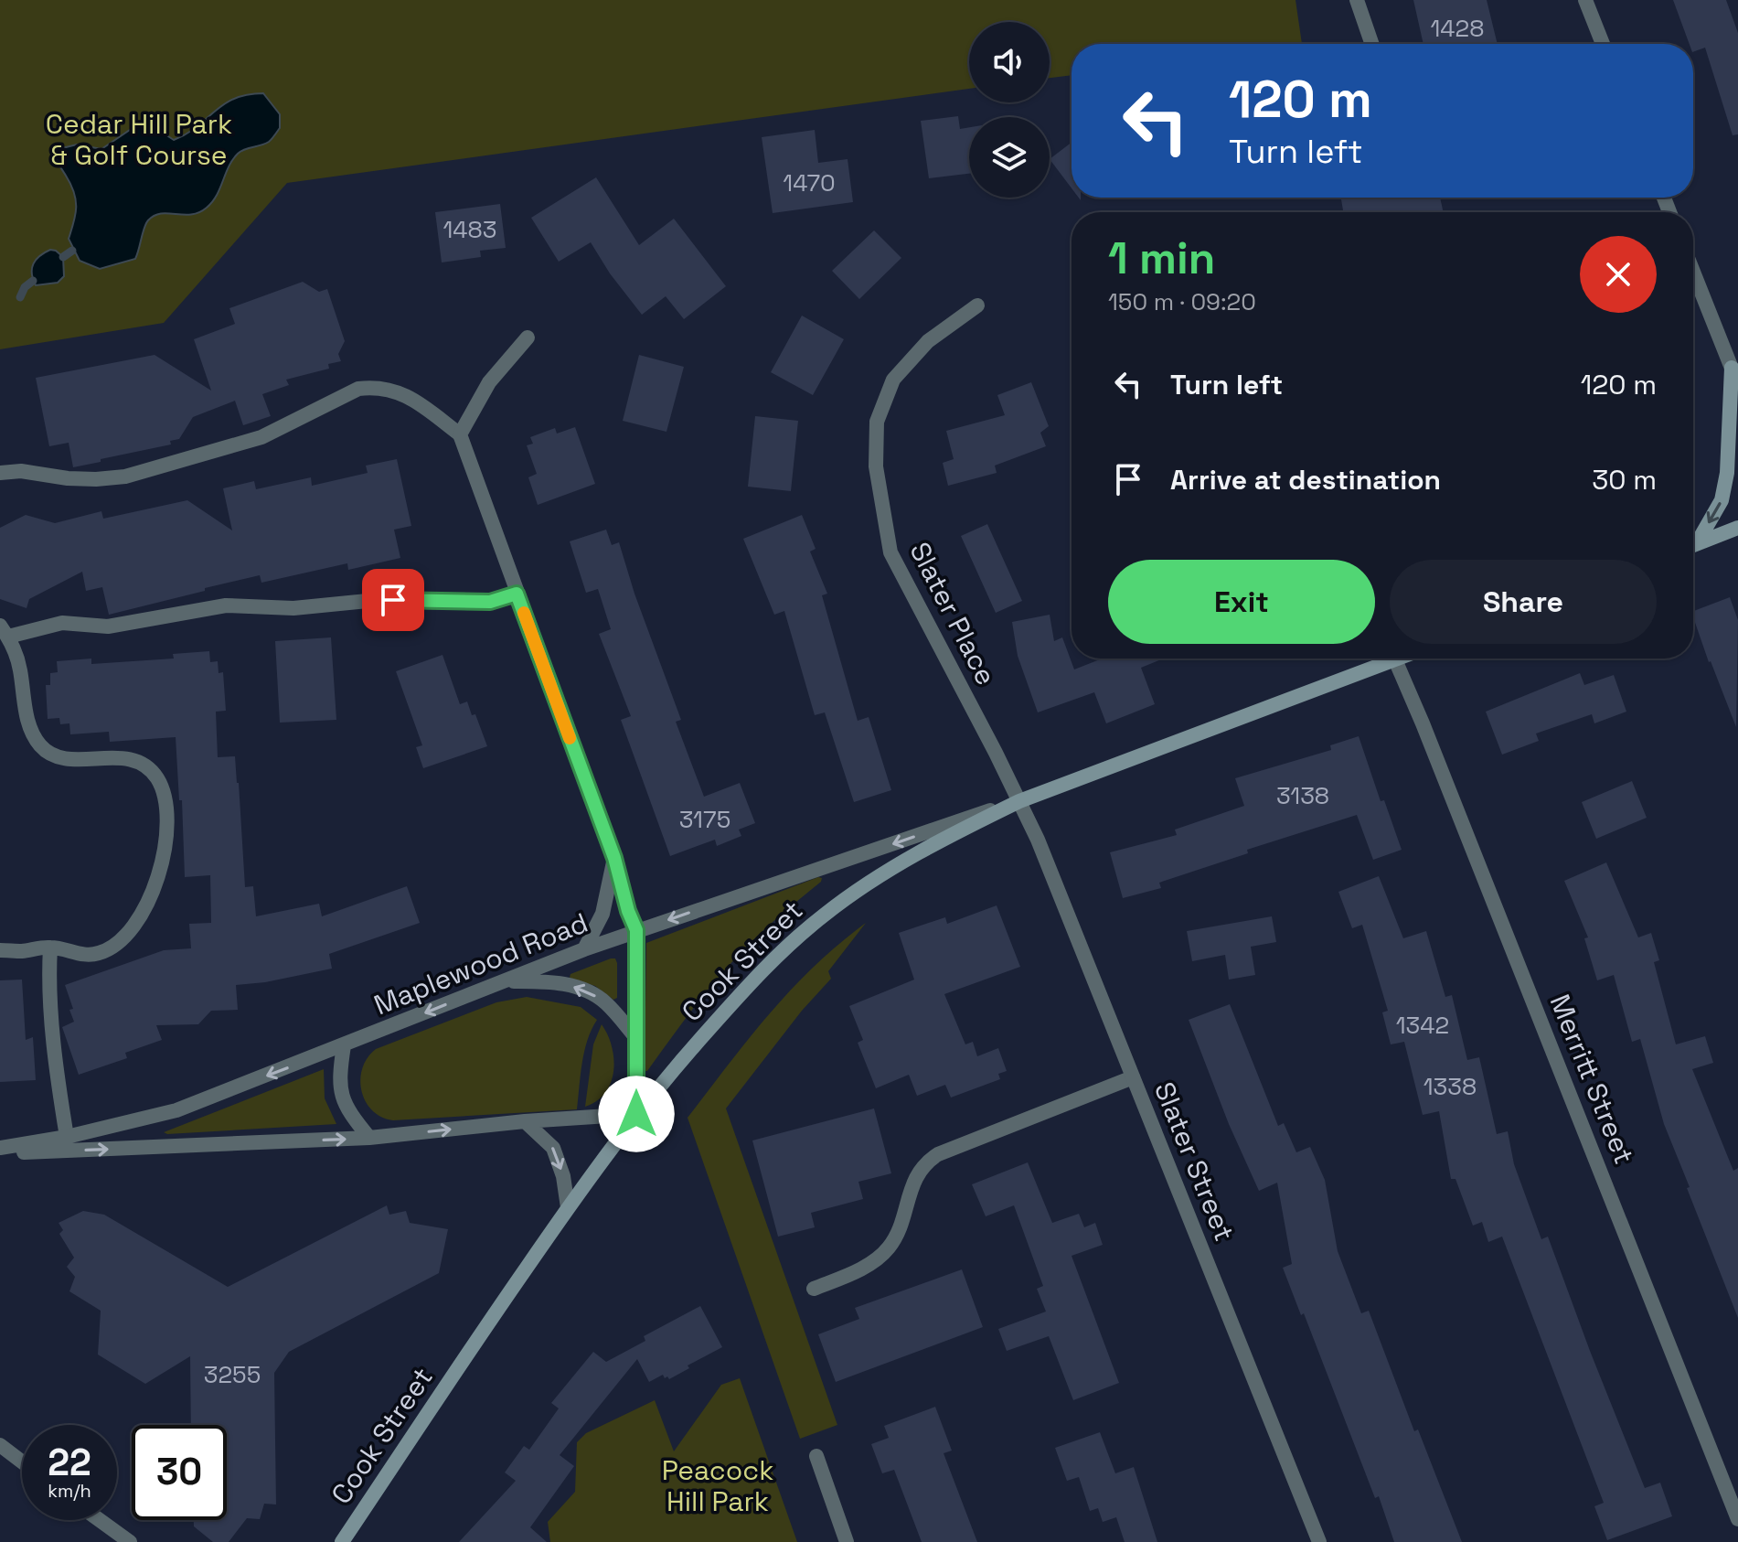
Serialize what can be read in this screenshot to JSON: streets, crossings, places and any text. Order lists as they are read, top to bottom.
{
  "streets": {
    "main road": ["Cook Street"],
    "street": [
      "Slater Place",
      "Maplewood Road",
      "Merritt Street",
      "Slater Street"
    ]
  },
  "crossings": [
    ["Slater Place", "Cook Street"],
    ["Slater Place", "Maplewood Road"],
    ["Slater Place", "Slater Street"],
    ["Cook Street", "Maplewood Road"],
    ["Cook Street", "Slater Street"],
    ["Maplewood Road", "Slater Street"]
  ],
  "parks": ["Cedar Hill Park & Golf Course", "Peacock Hill Park"],
  "house_numbers": [
    "1428",
    "1470",
    "1483",
    "3138",
    "3175",
    "1342",
    "1338",
    "3255"
  ],
  "page": {
    "turn": ["120 m", "Turn left"],
    "heading": ["1 min", "150 m · 09:20"],
    "list": [
      {
        "name": "Turn left",
        "value": "120 m"
      },
      {
        "name": "Arrive at destination",
        "value": "30 m"
      }
    ],
    "buttons": ["Exit", "Share"],
    "speed": "22 km/h",
    "limit": "30"
  }
}
